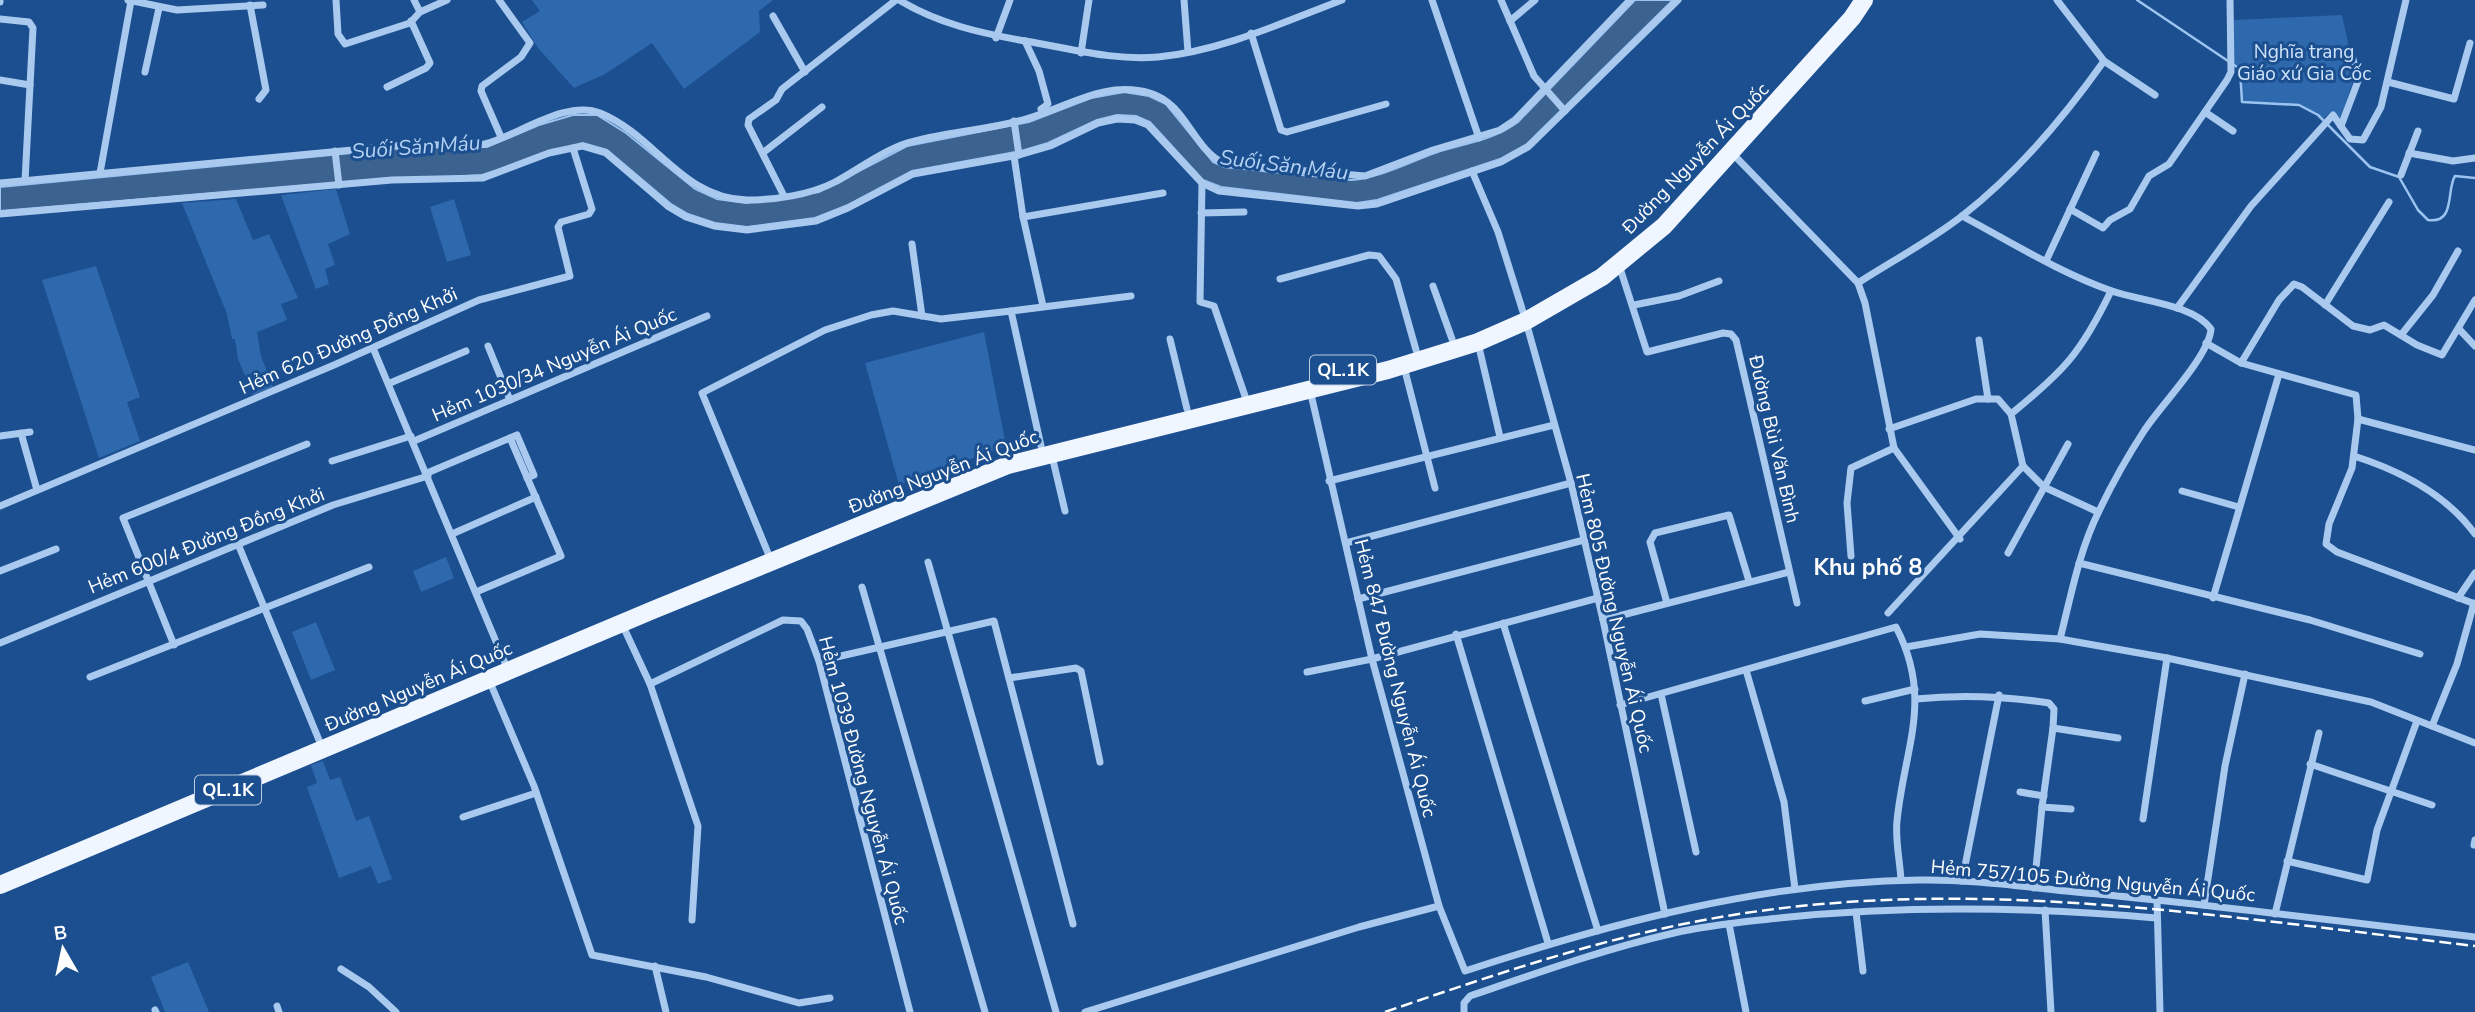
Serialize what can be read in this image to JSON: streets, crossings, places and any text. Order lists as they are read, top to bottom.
{
  "streets": {
    "main road": ["Đường Nguyễn Ái Quốc", "QL.1K"],
    "street": [
      "Hẻm 620 Đường Đồng Khởi",
      "Hẻm 1030/34 Nguyễn Ái Quốc",
      "Đường Bùi Văn Bình",
      "Hẻm 600/4 Đường Đồng Khởi",
      "Hẻm 805 Đường Nguyễn Ái Quốc",
      "Hẻm 847 Đường Nguyễn Ái Quốc",
      "Hẻm 1039 Đường Nguyễn Ái Quốc",
      "Hẻm 757/105 Đường Nguyễn Ái Quốc"
    ]
  },
  "crossings": [
    ["Đường Nguyễn Ái Quốc", "Đường Bùi Văn Bình"],
    ["Đường Nguyễn Ái Quốc", "Hẻm 805 Đường Nguyễn Ái Quốc"],
    ["Đường Nguyễn Ái Quốc", "Hẻm 847 Đường Nguyễn Ái Quốc"],
    ["Hẻm 805 Đường Nguyễn Ái Quốc", "Hẻm 757/105 Đường Nguyễn Ái Quốc"],
    ["Hẻm 847 Đường Nguyễn Ái Quốc", "Hẻm 757/105 Đường Nguyễn Ái Quốc"]
  ],
  "districts": ["Khu phố 8"],
  "water": ["Suối Săn Máu"],
  "parks": ["Nghĩa trang Giáo xứ Gia Cốc"],
  "north": "top"
}
